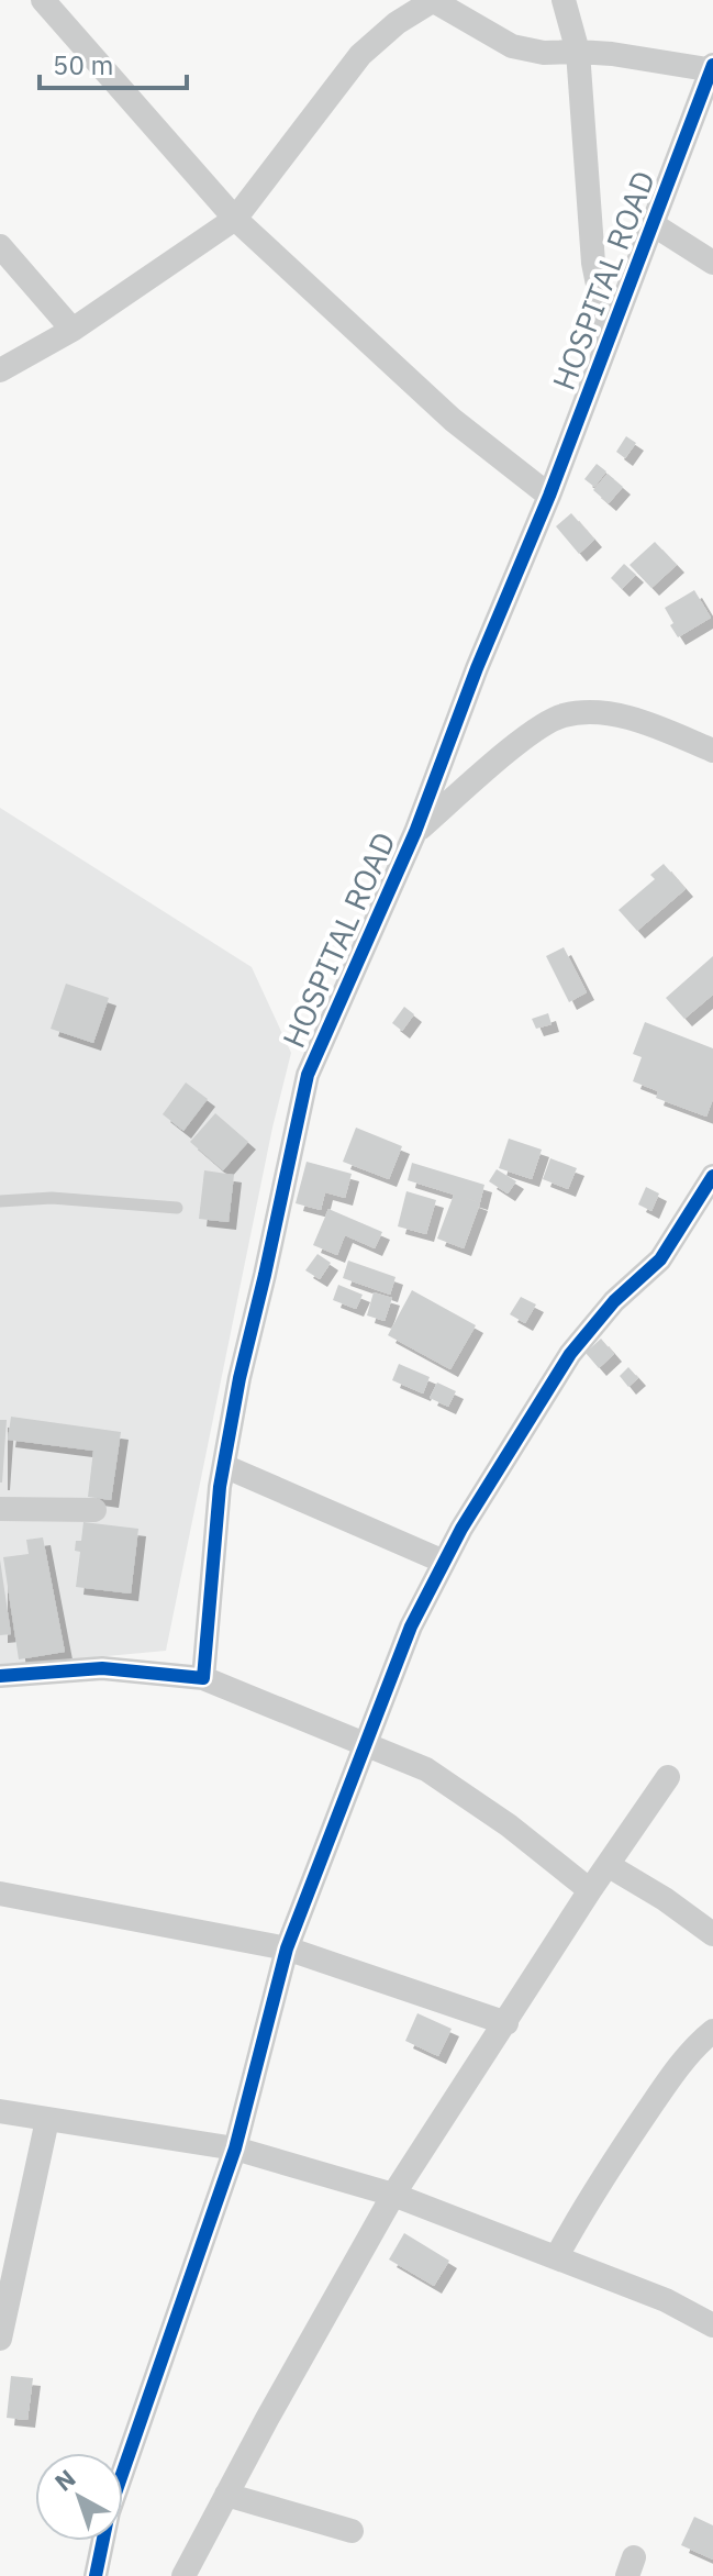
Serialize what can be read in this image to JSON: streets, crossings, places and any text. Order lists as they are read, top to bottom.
{
  "streets": {
    "street": ["HOSPITAL ROAD"]
  },
  "scale_bar": "50 m",
  "north": "top left"
}
